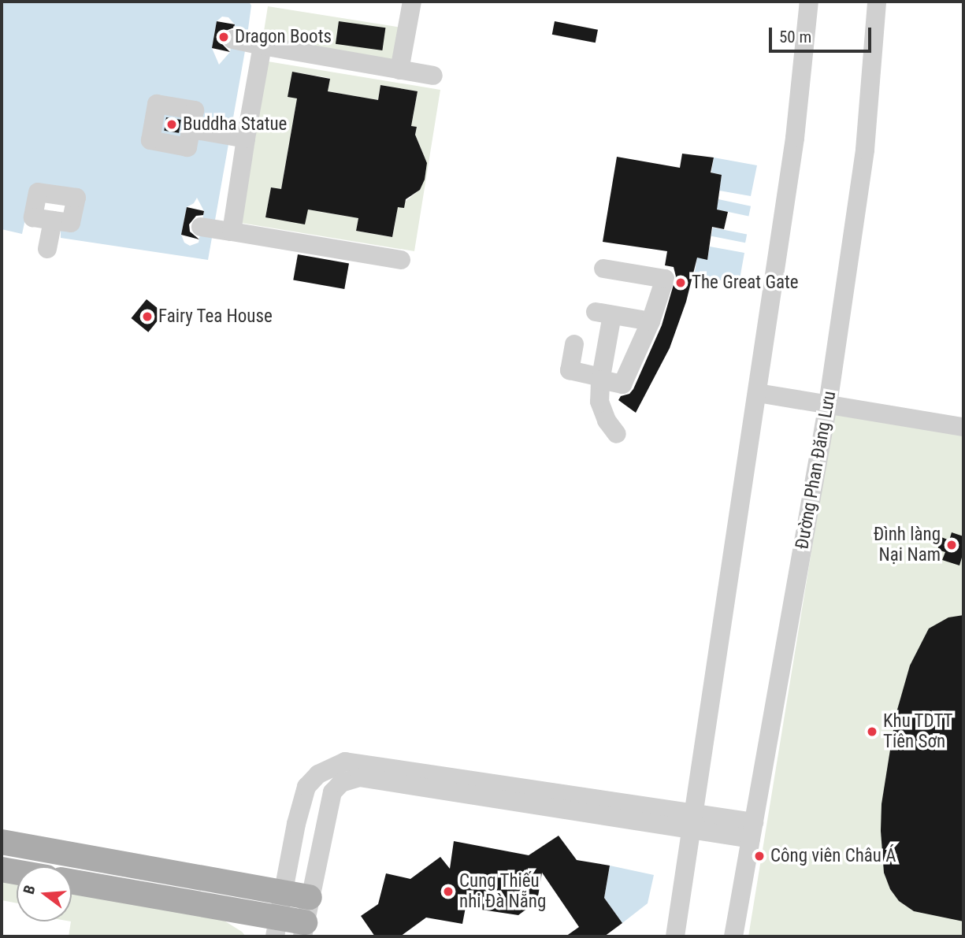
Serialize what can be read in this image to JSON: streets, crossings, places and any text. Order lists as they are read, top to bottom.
{
  "streets": {
    "street": ["Đường Phan Đăng Lưu"]
  },
  "places": [
    "Dragon Boots",
    "Buddha Statue",
    "The Great Gate",
    "Fairy Tea House",
    "Đình làng Nại Nam",
    "Khu TDTT Tiên Sơn",
    "Công viên Châu Á",
    "Cung Thiếu nhi Đà Nẵng"
  ],
  "scale_bar": "50 m",
  "north": "left"
}
